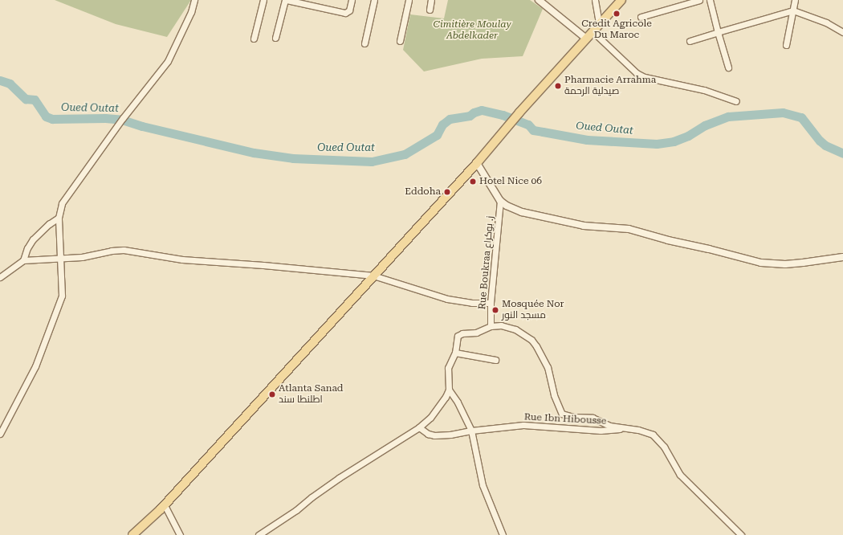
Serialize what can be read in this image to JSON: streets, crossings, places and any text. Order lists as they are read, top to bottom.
{
  "streets": {
    "street": ["Rue Boukraa ز. بوكراع", "Rue Ibn Hibousse"]
  },
  "water": ["Oued Outat"],
  "parks": ["Cimitière Moulay Abdelkader"],
  "places": [
    "Credit Agricole Du Maroc",
    "Pharmacie Arrahma صيدلية الرحمة",
    "Hotel Nice 06",
    "Eddoha",
    "Mosquée Nor مسجد النور",
    "Atlanta Sanad اطلنطا سند"
  ]
}
